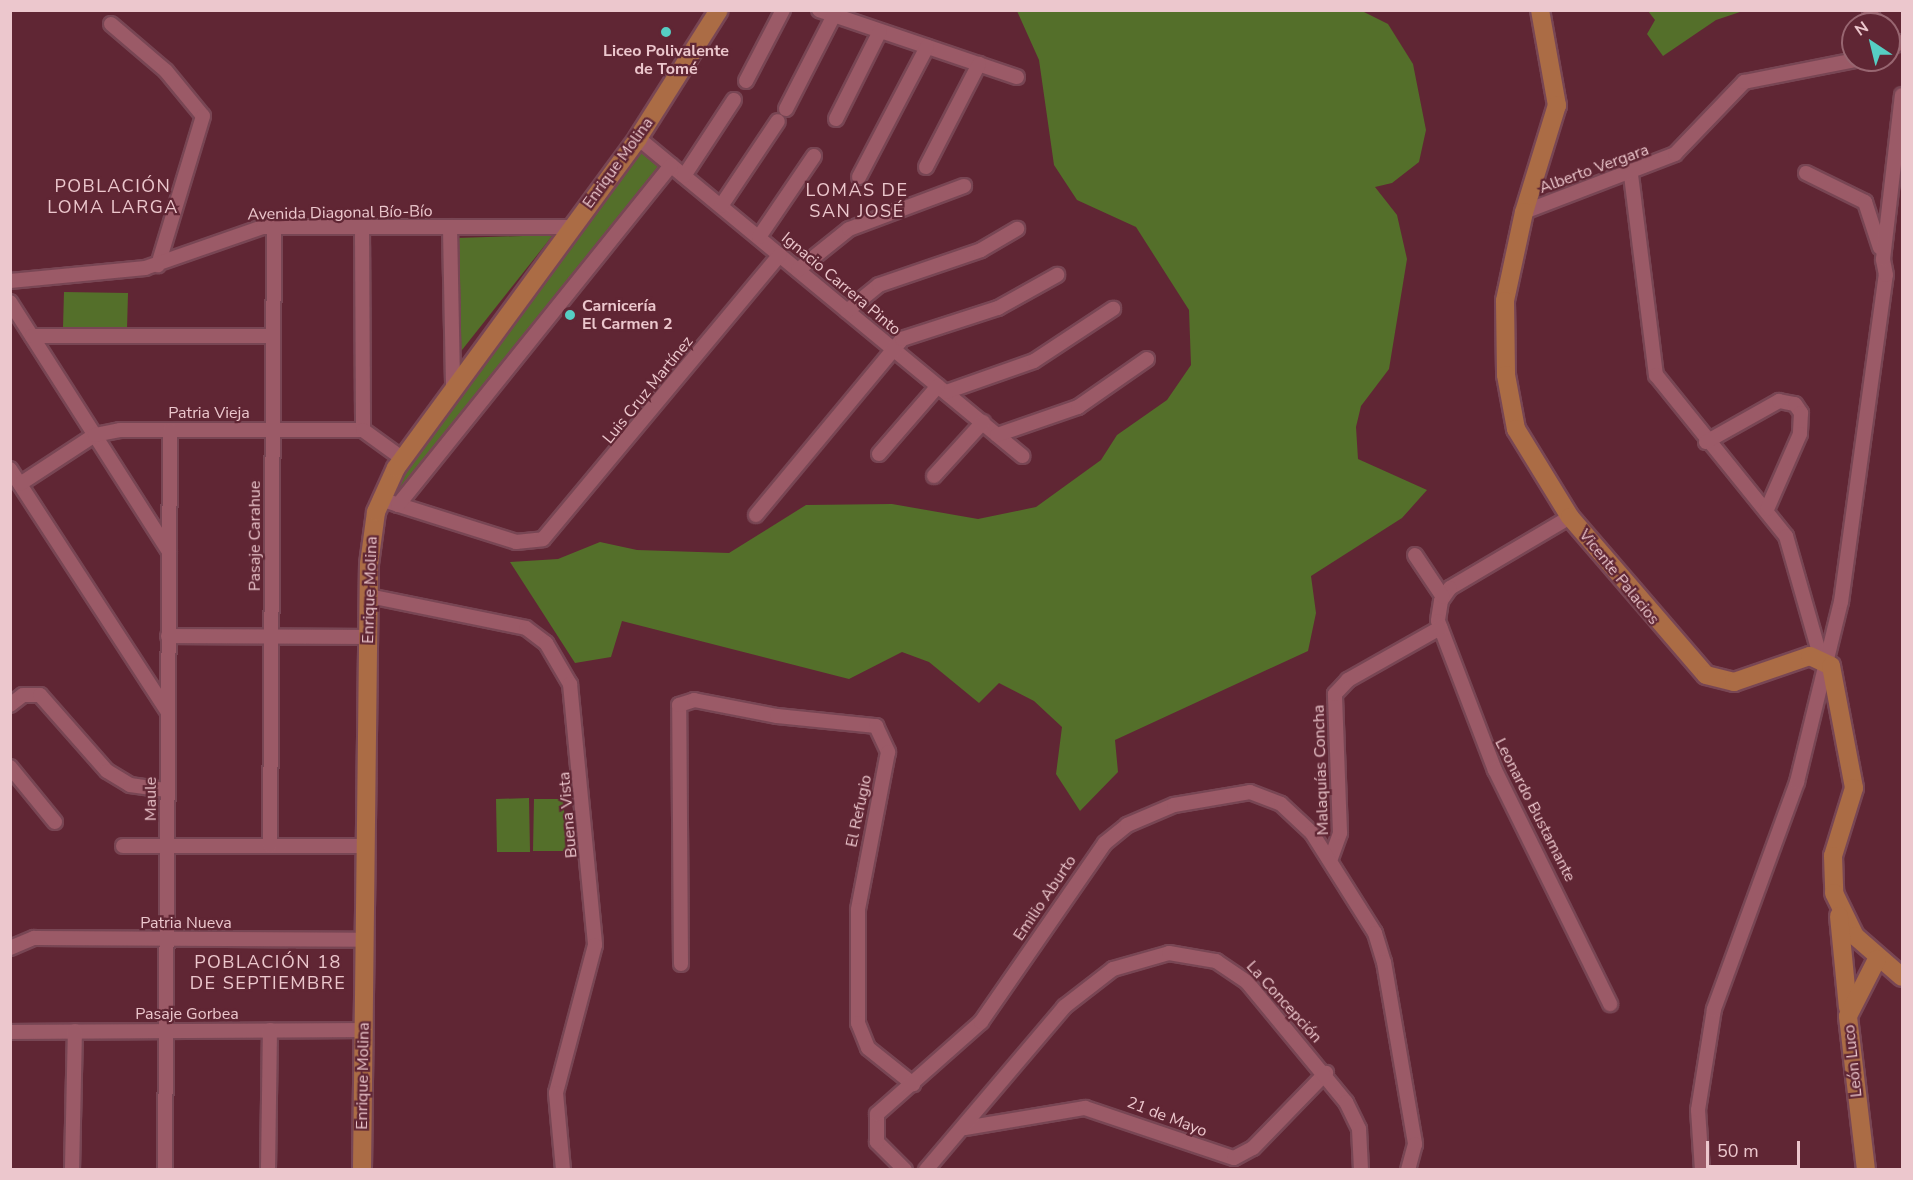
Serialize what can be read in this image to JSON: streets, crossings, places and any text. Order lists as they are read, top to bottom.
{
  "streets": {
    "main road": ["Enrique Molina", "Vicente Palacios", "León Luco"],
    "street": [
      "Alberto Vergara",
      "Avenida Diagonal Bío-Bío",
      "Ignacio Carrera Pinto",
      "Luis Cruz Martínez",
      "Patria Vieja",
      "Pasaje Carahue",
      "Malaquías Concha",
      "Maule",
      "Leonardo Bustamante",
      "El Refugio",
      "Buena Vista",
      "Emilio Aburto",
      "Patria Nueva",
      "La Concepción",
      "Pasaje Gorbea",
      "21 de Mayo"
    ]
  },
  "crossings": [
    ["Enrique Molina", "Avenida Diagonal Bío-Bío"],
    ["Enrique Molina", "Ignacio Carrera Pinto"],
    ["Enrique Molina", "Buena Vista"],
    ["Enrique Molina", "Patria Nueva"],
    ["Enrique Molina", "Pasaje Gorbea"],
    ["Alberto Vergara", "Vicente Palacios"],
    ["Avenida Diagonal Bío-Bío", "Pasaje Carahue"],
    ["Ignacio Carrera Pinto", "Luis Cruz Martínez"],
    ["Patria Vieja", "Pasaje Carahue"],
    ["Patria Vieja", "Maule"],
    ["Malaquías Concha", "Leonardo Bustamante"],
    ["Malaquías Concha", "Emilio Aburto"],
    ["Maule", "Patria Nueva"],
    ["Maule", "Pasaje Gorbea"],
    ["El Refugio", "Emilio Aburto"],
    ["La Concepción", "21 de Mayo"]
  ],
  "districts": ["POBLACIÓN LOMA LARGA", "LOMAS DE SAN JOSÉ", "POBLACIÓN 18 DE SEPTIEMBRE"],
  "places": ["Liceo Polivalente de Tomé", "Carnicería El Carmen 2"],
  "scale_bar": "50 m",
  "north": "top left"
}
